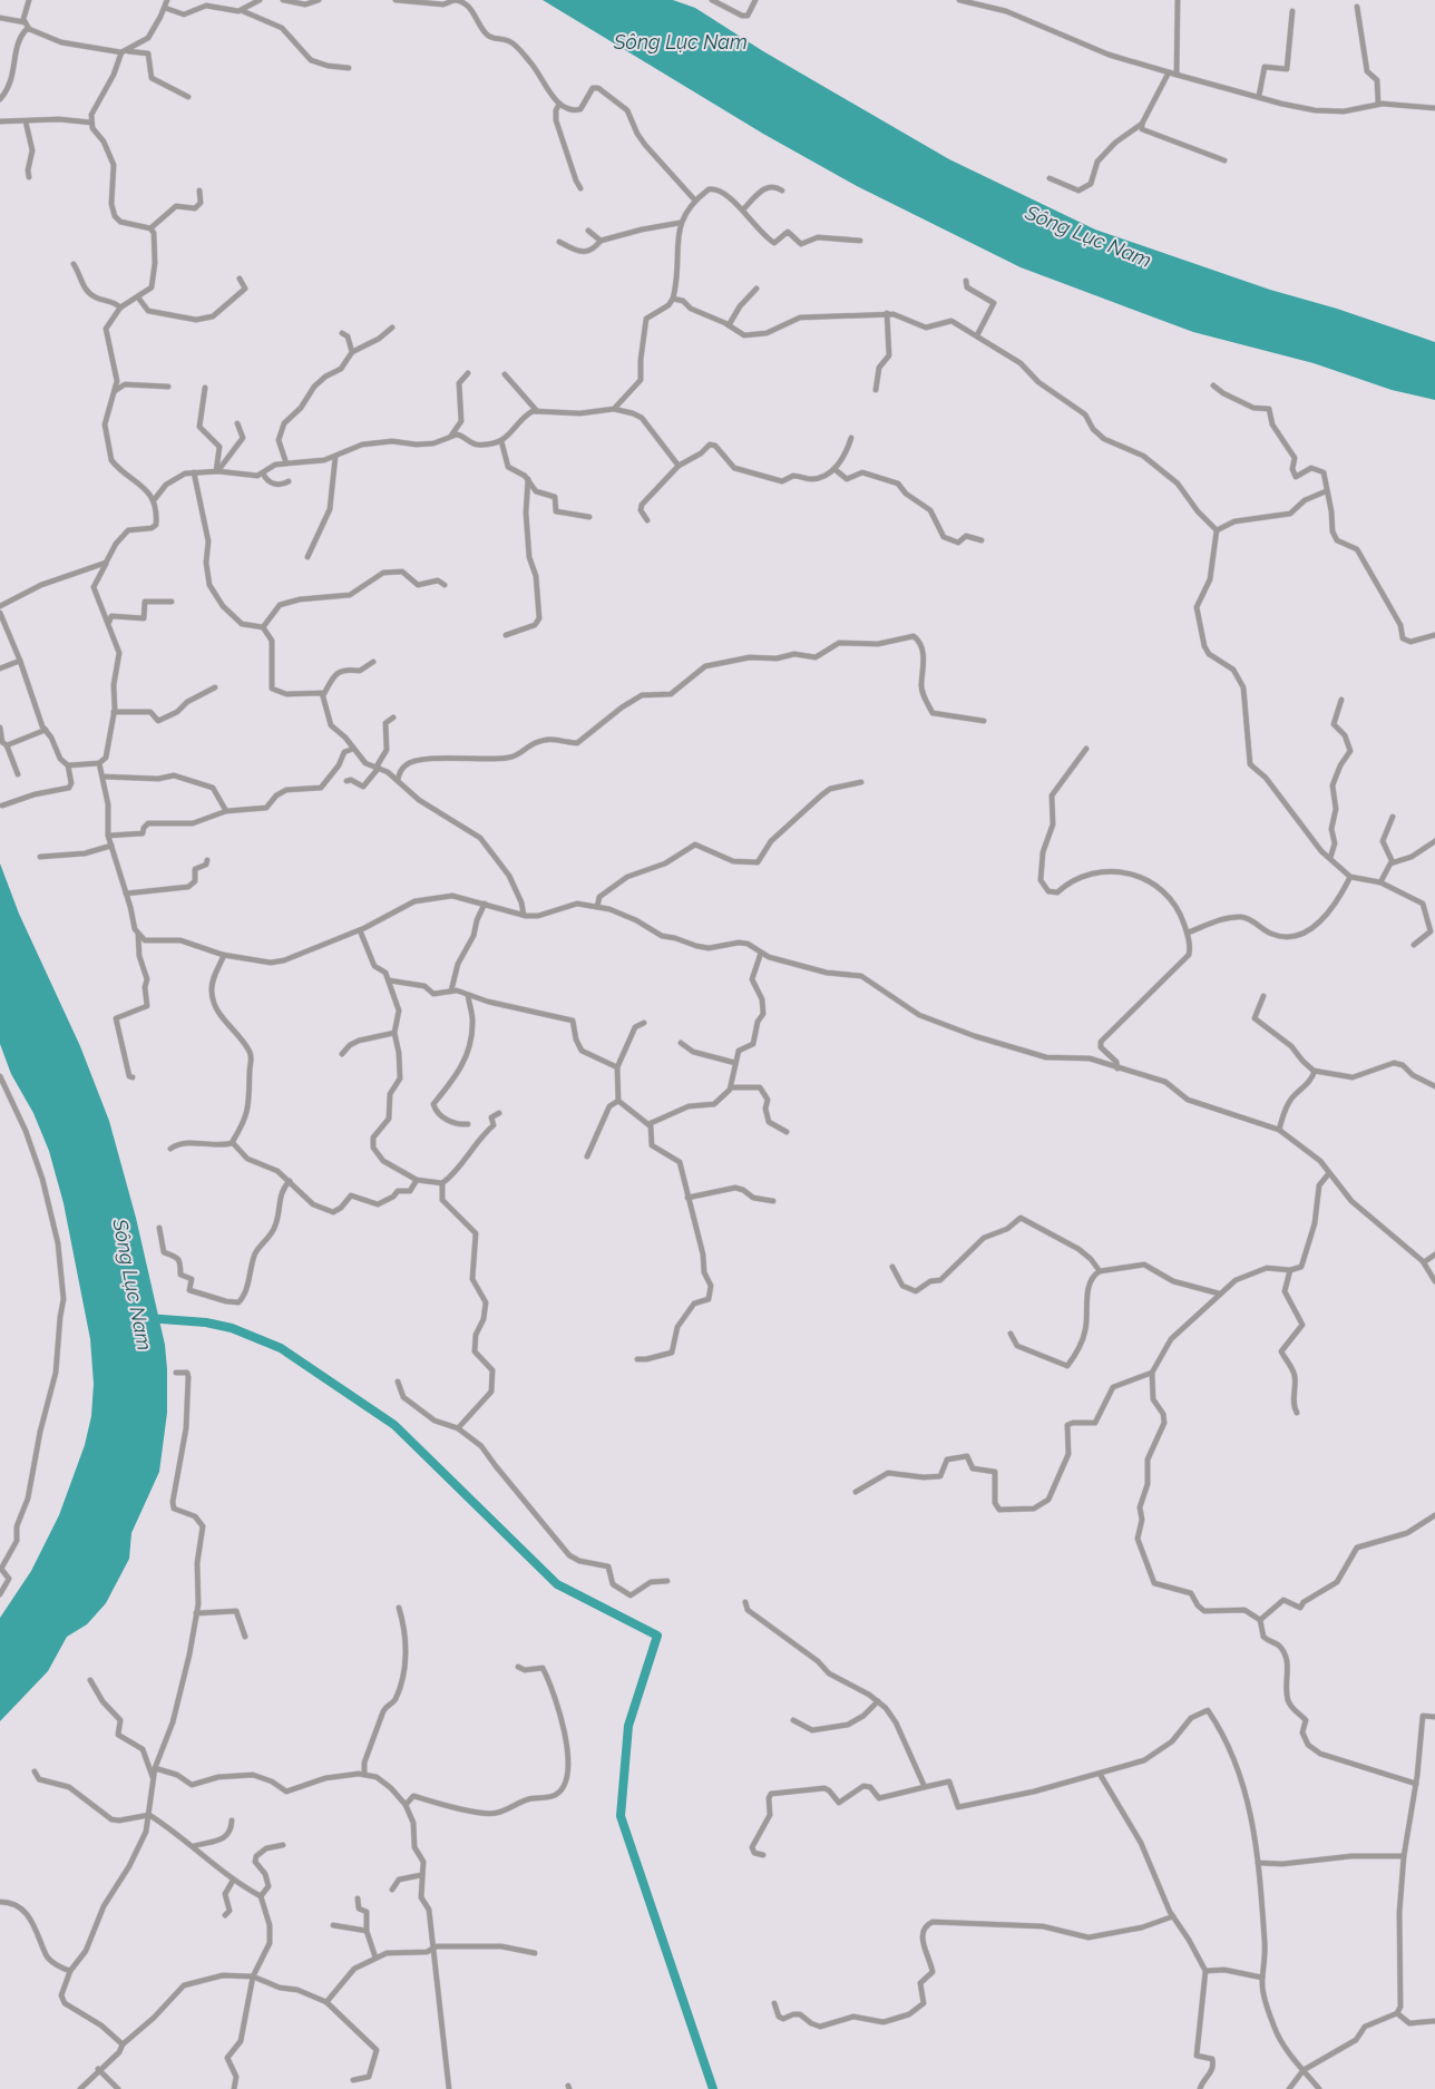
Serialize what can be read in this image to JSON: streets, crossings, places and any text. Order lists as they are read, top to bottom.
{
  "water": ["Sông Lục Nam"]
}
